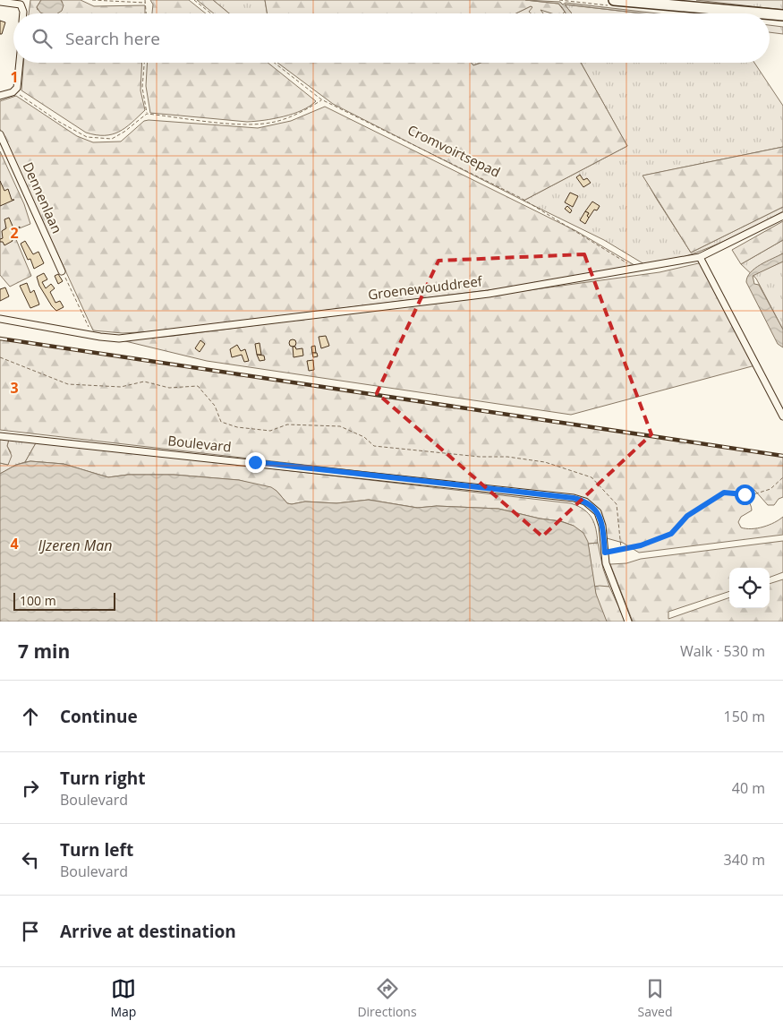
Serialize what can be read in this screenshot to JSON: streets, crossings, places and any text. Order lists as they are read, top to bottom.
{
  "streets": {
    "street": ["Dennenlaan", "Groenewouddreef", "Boulevard"],
    "path": ["Cromvoirtsepad"]
  },
  "crossings": [
    ["Cromvoirtsepad", "Groenewouddreef"]
  ],
  "water": ["IJzeren Man"],
  "scale_bar": "100 m",
  "page": {
    "search": "Search here",
    "scale": "100 m",
    "heading": ["7 min", "Walk · 530 m"],
    "list": [
      ["Continue", "150 m"],
      ["Turn right", "Boulevard", "40 m"],
      ["Turn left", "Boulevard", "340 m"],
      "Arrive at destination"
    ],
    "nav": ["Map", "Directions", "Saved"]
  },
  "grid": {
    "rows": [
      "1",
      "2",
      "3",
      "4"
    ]
  }
}
